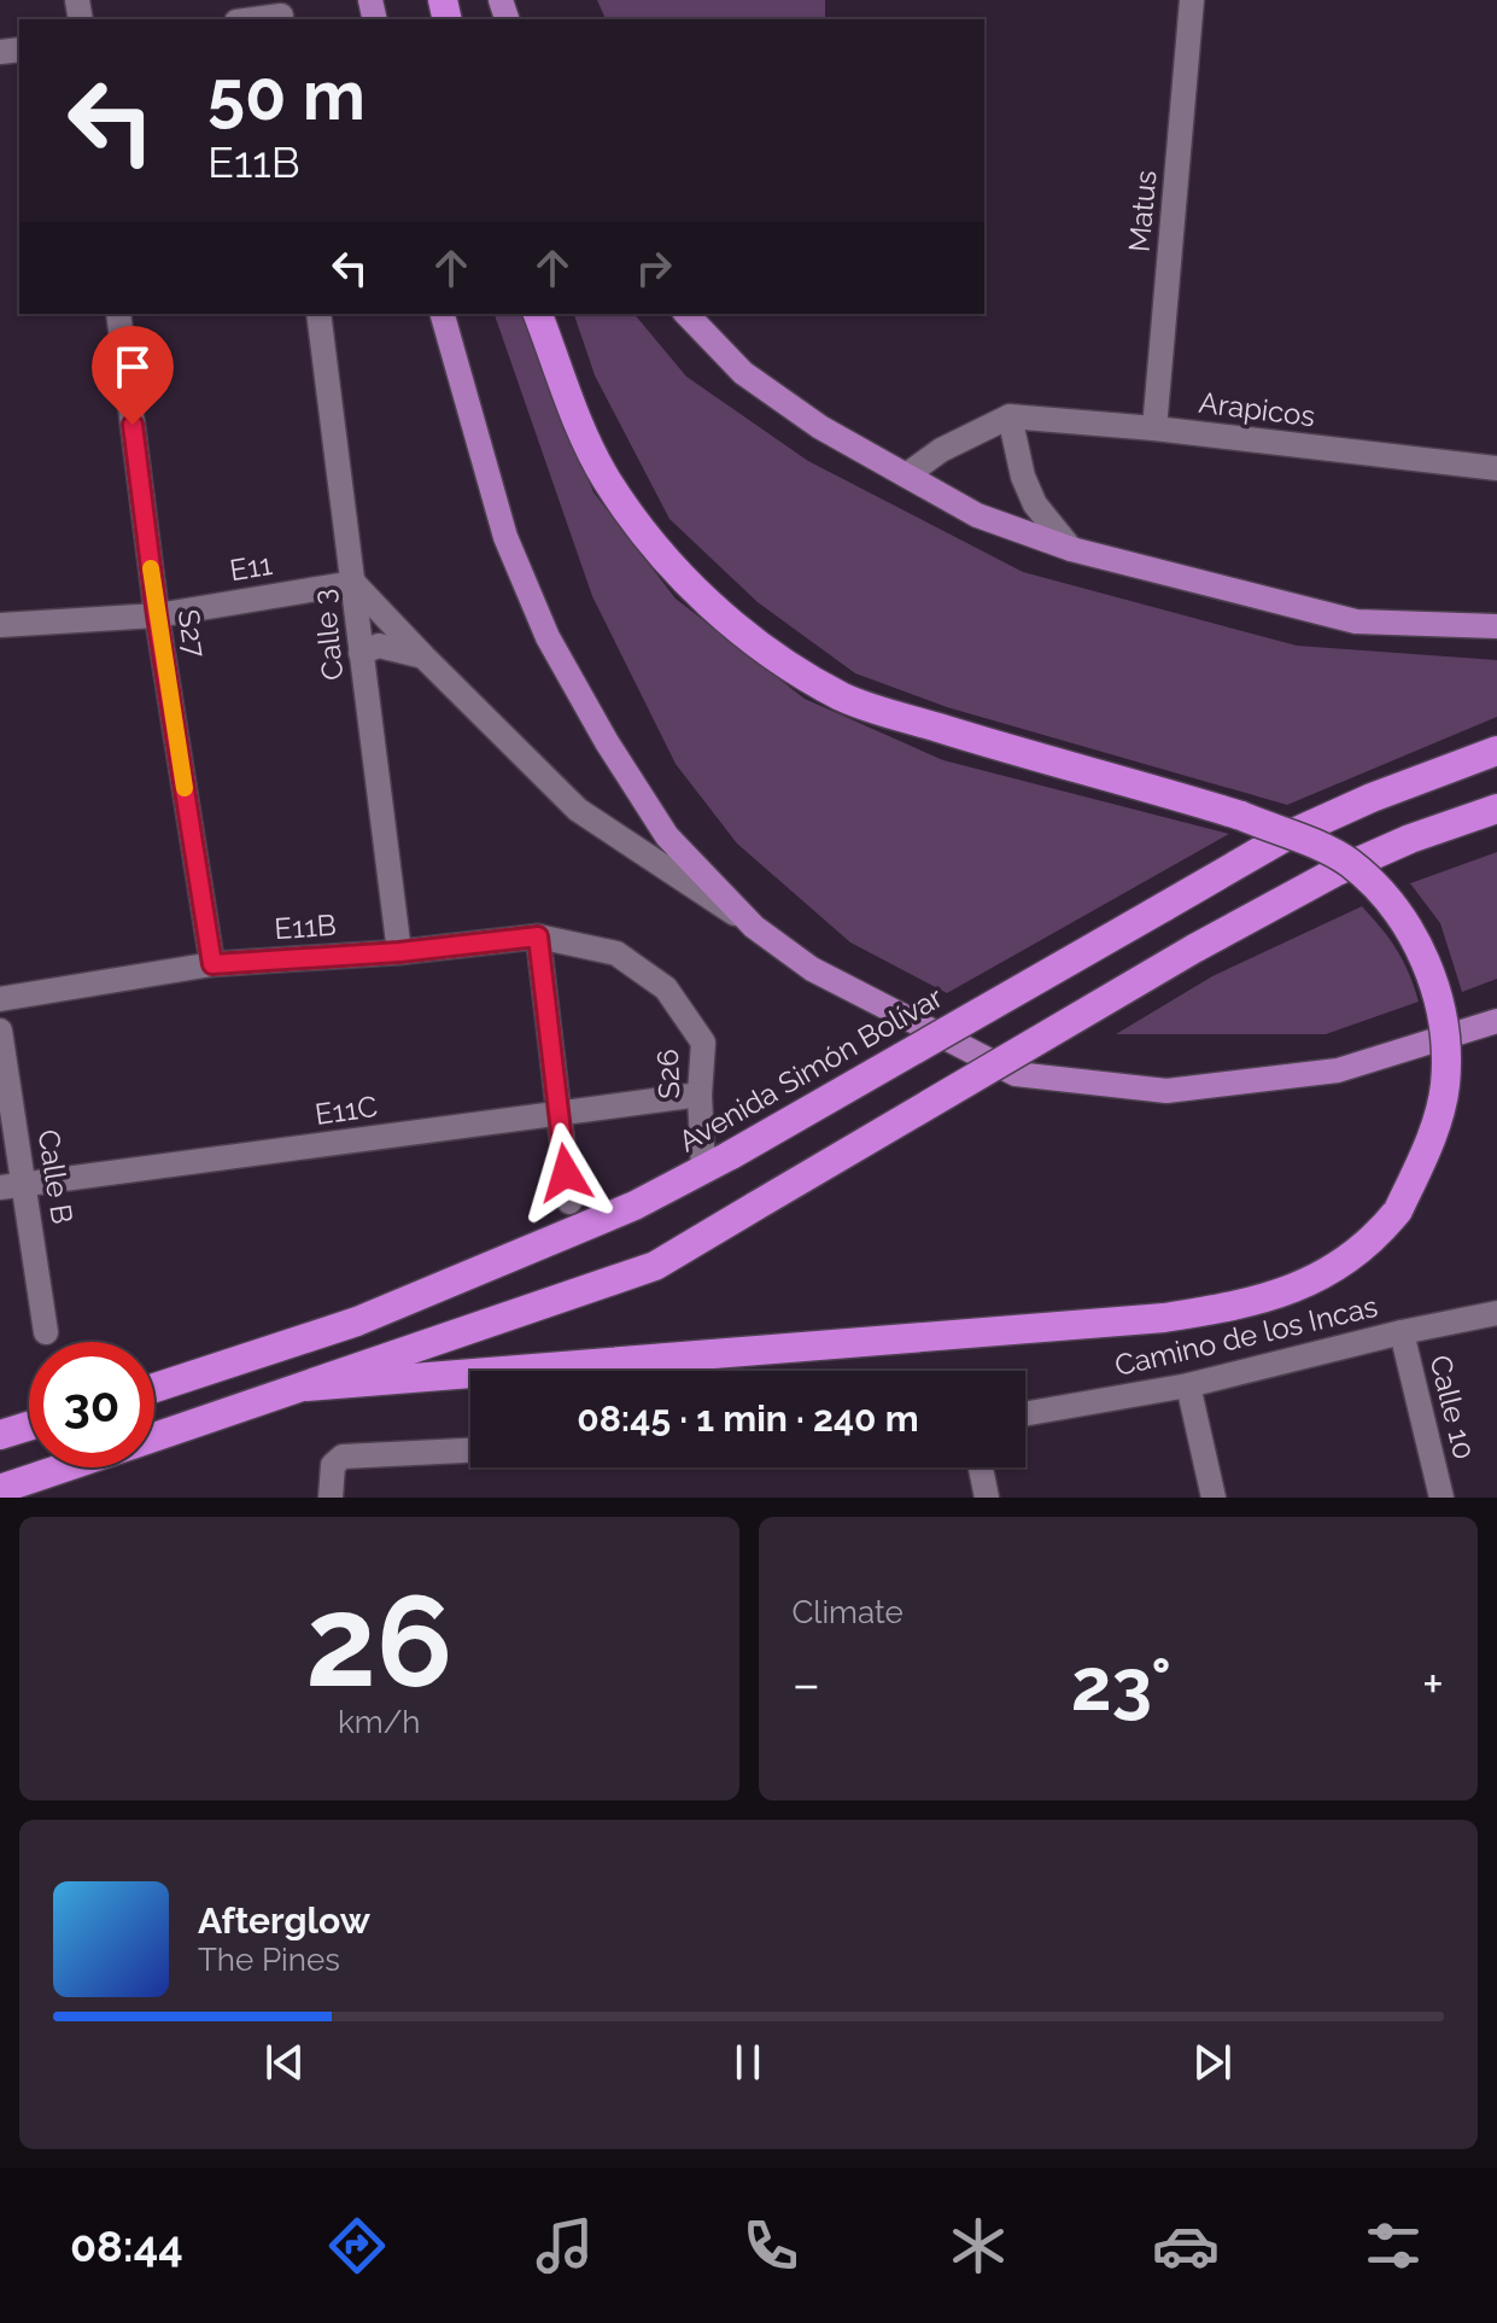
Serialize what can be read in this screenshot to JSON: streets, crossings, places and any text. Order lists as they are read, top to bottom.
{
  "streets": {
    "highway": ["Avenida Simón Bolívar"],
    "street": [
      "Matus",
      "Arapicos",
      "E11",
      "S27",
      "Calle 3",
      "E11B",
      "S26",
      "E11C",
      "Calle B",
      "Camino de los Incas",
      "Calle 10"
    ]
  },
  "crossings": [
    ["Matus", "Arapicos"],
    ["E11", "S27"],
    ["E11", "Calle 3"],
    ["S27", "E11B"],
    ["Calle 3", "E11B"],
    ["E11B", "S26"],
    ["Avenida Simón Bolívar", "S26"],
    ["S26", "E11C"],
    ["E11C", "Calle B"],
    ["Camino de los Incas", "Calle 10"]
  ],
  "page": {
    "turn": ["50 m", "E11B"],
    "limit": "30",
    "trip": "08:45 · 1 min · 240 m",
    "tile": [
      ["26", "km/h"],
      "Climate"
    ],
    "heat": ["−", "23°", "+"],
    "song": ["Afterglow", "The Pines"],
    "tabs": "08:44"
  }
}
